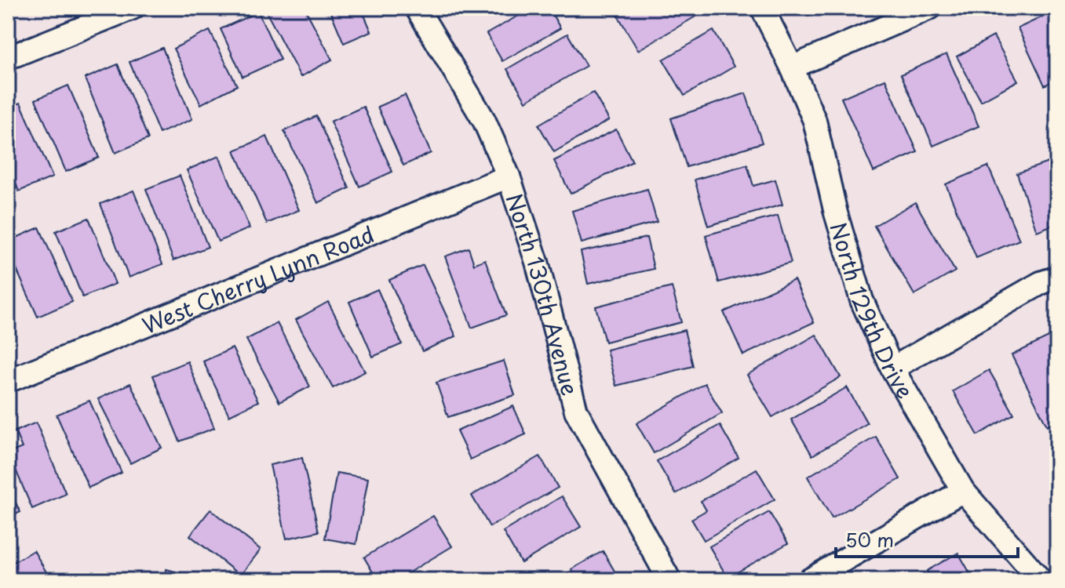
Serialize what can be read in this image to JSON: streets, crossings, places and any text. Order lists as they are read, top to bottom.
{
  "streets": {
    "street": ["West Cherry Lynn Road", "North 130th Avenue", "North 129th Drive"]
  },
  "crossings": [
    ["West Cherry Lynn Road", "North 130th Avenue"]
  ],
  "scale_bar": "50 m"
}
